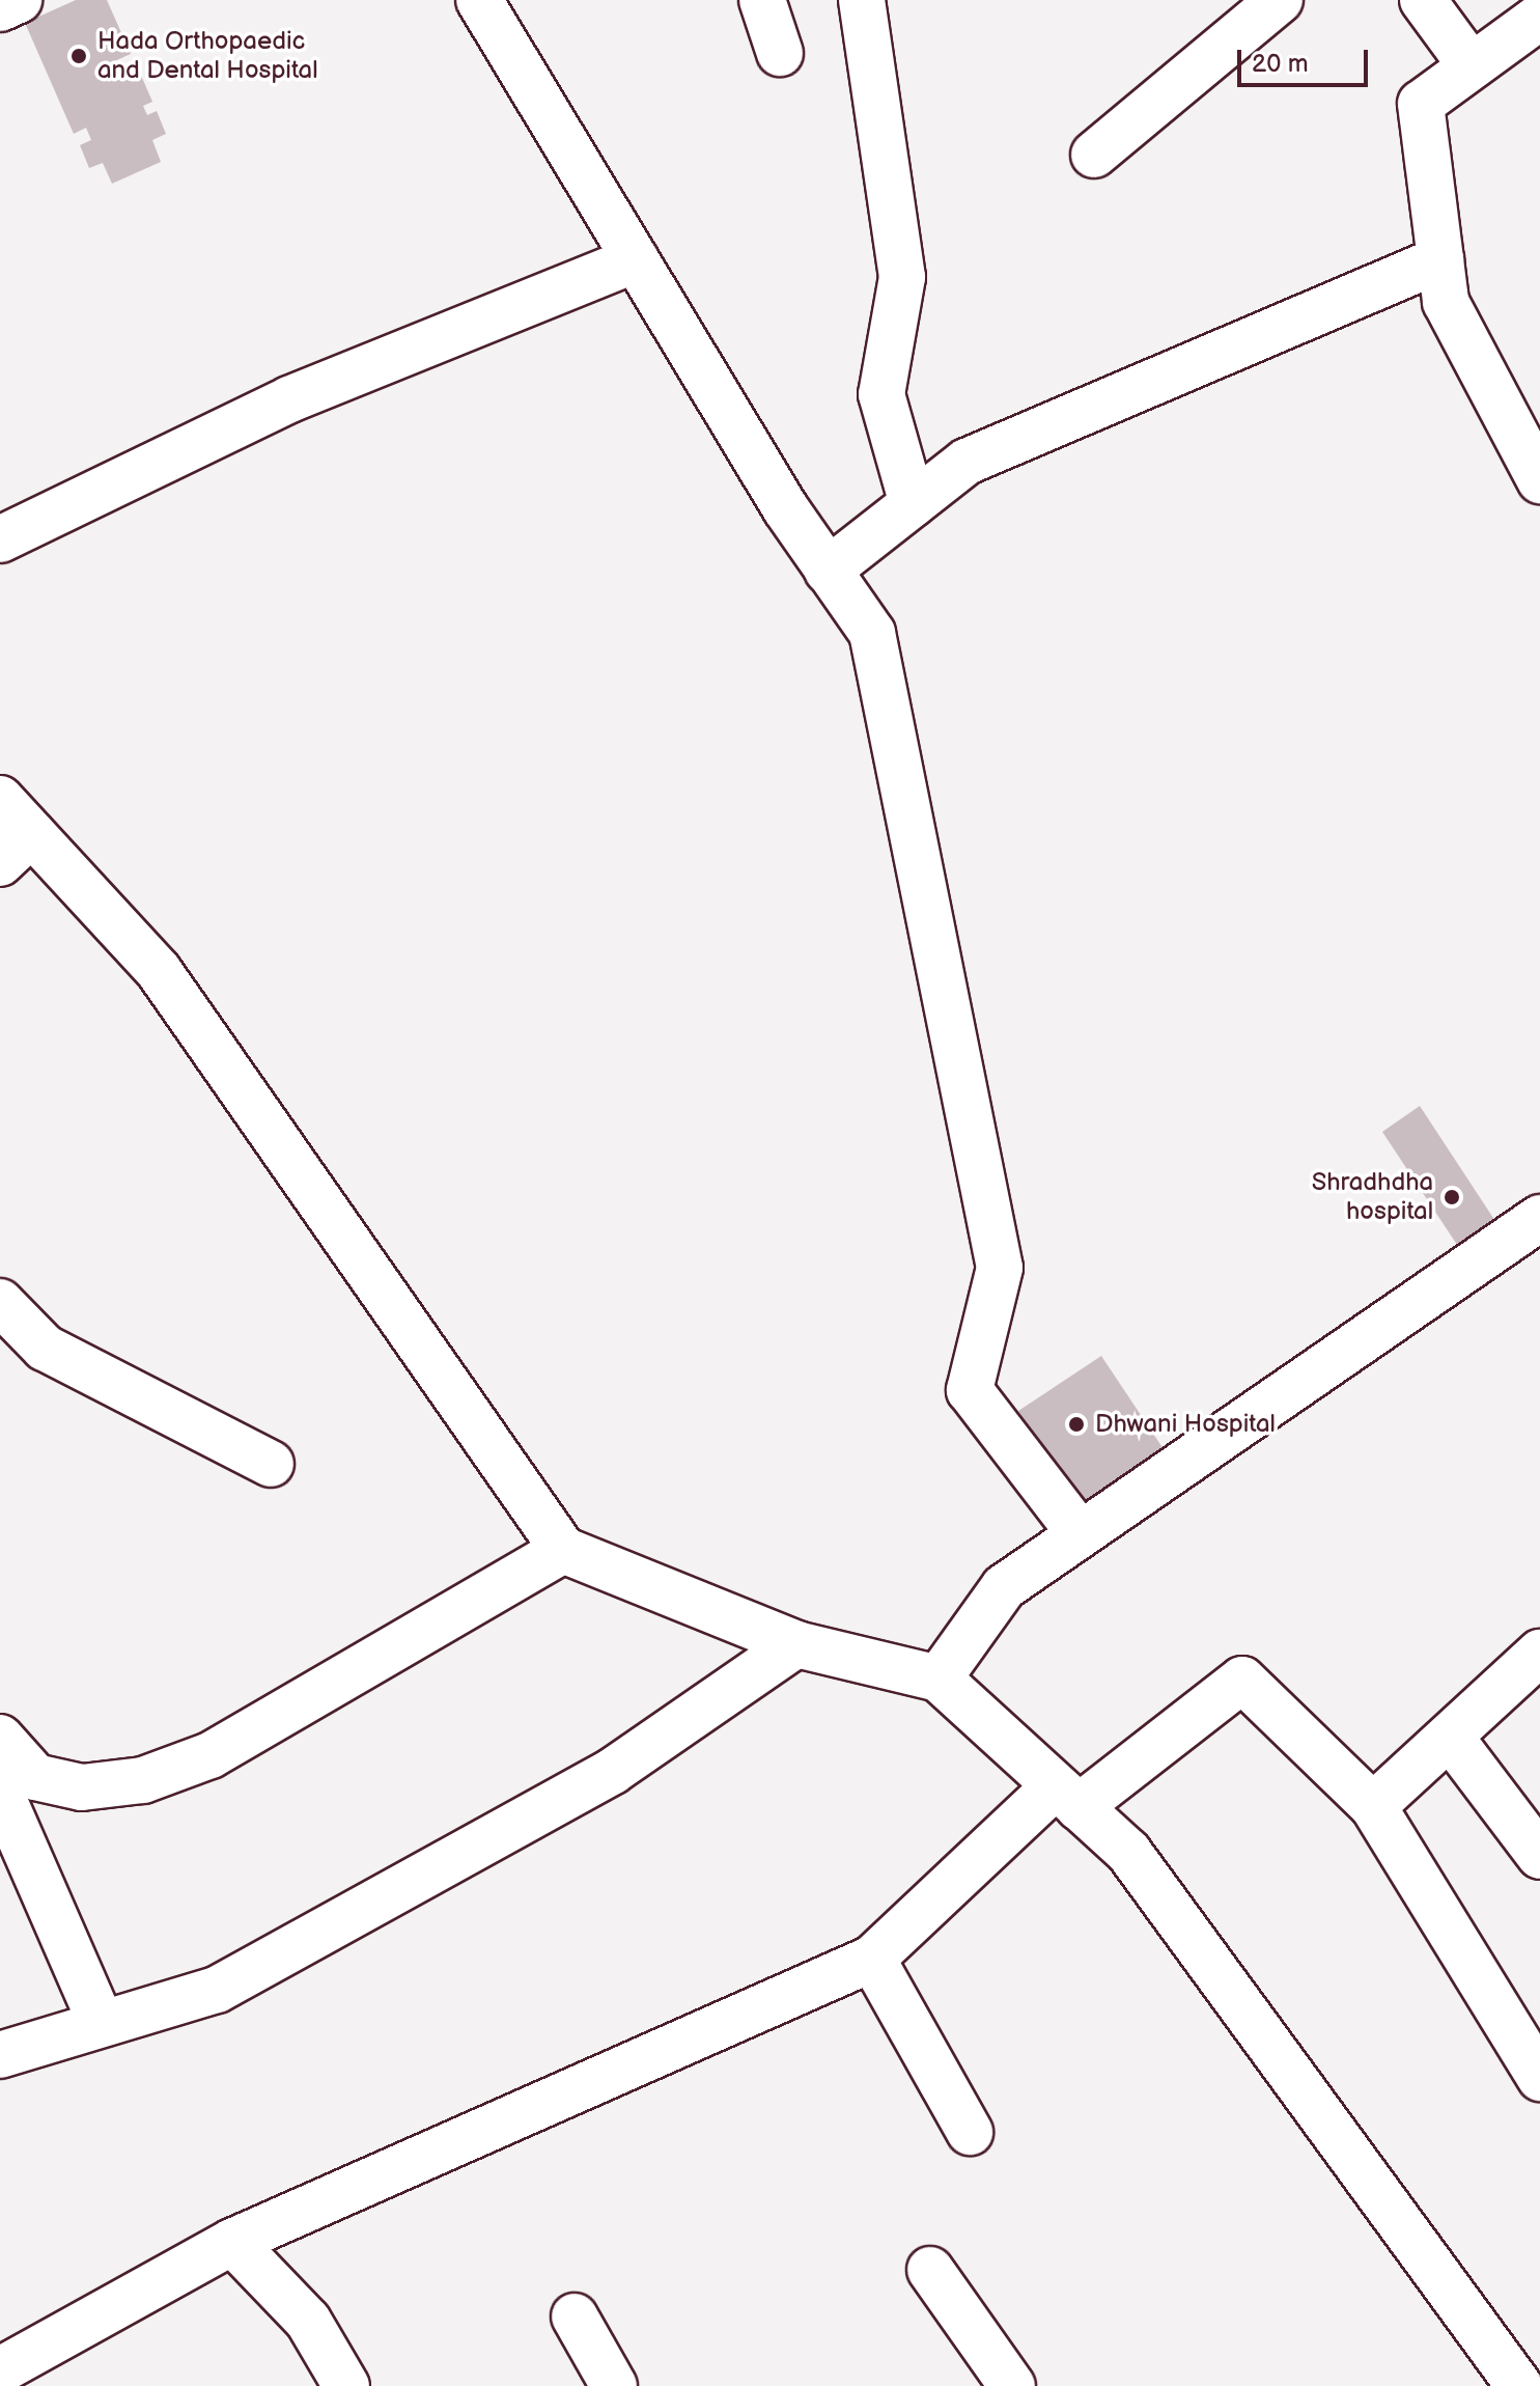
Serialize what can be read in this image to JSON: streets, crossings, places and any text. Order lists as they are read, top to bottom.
{
  "places": ["Hada Orthopaedic and Dental Hospital", "Shradhdha hospital", "Dhwani Hospital"],
  "scale_bar": "20 m"
}
